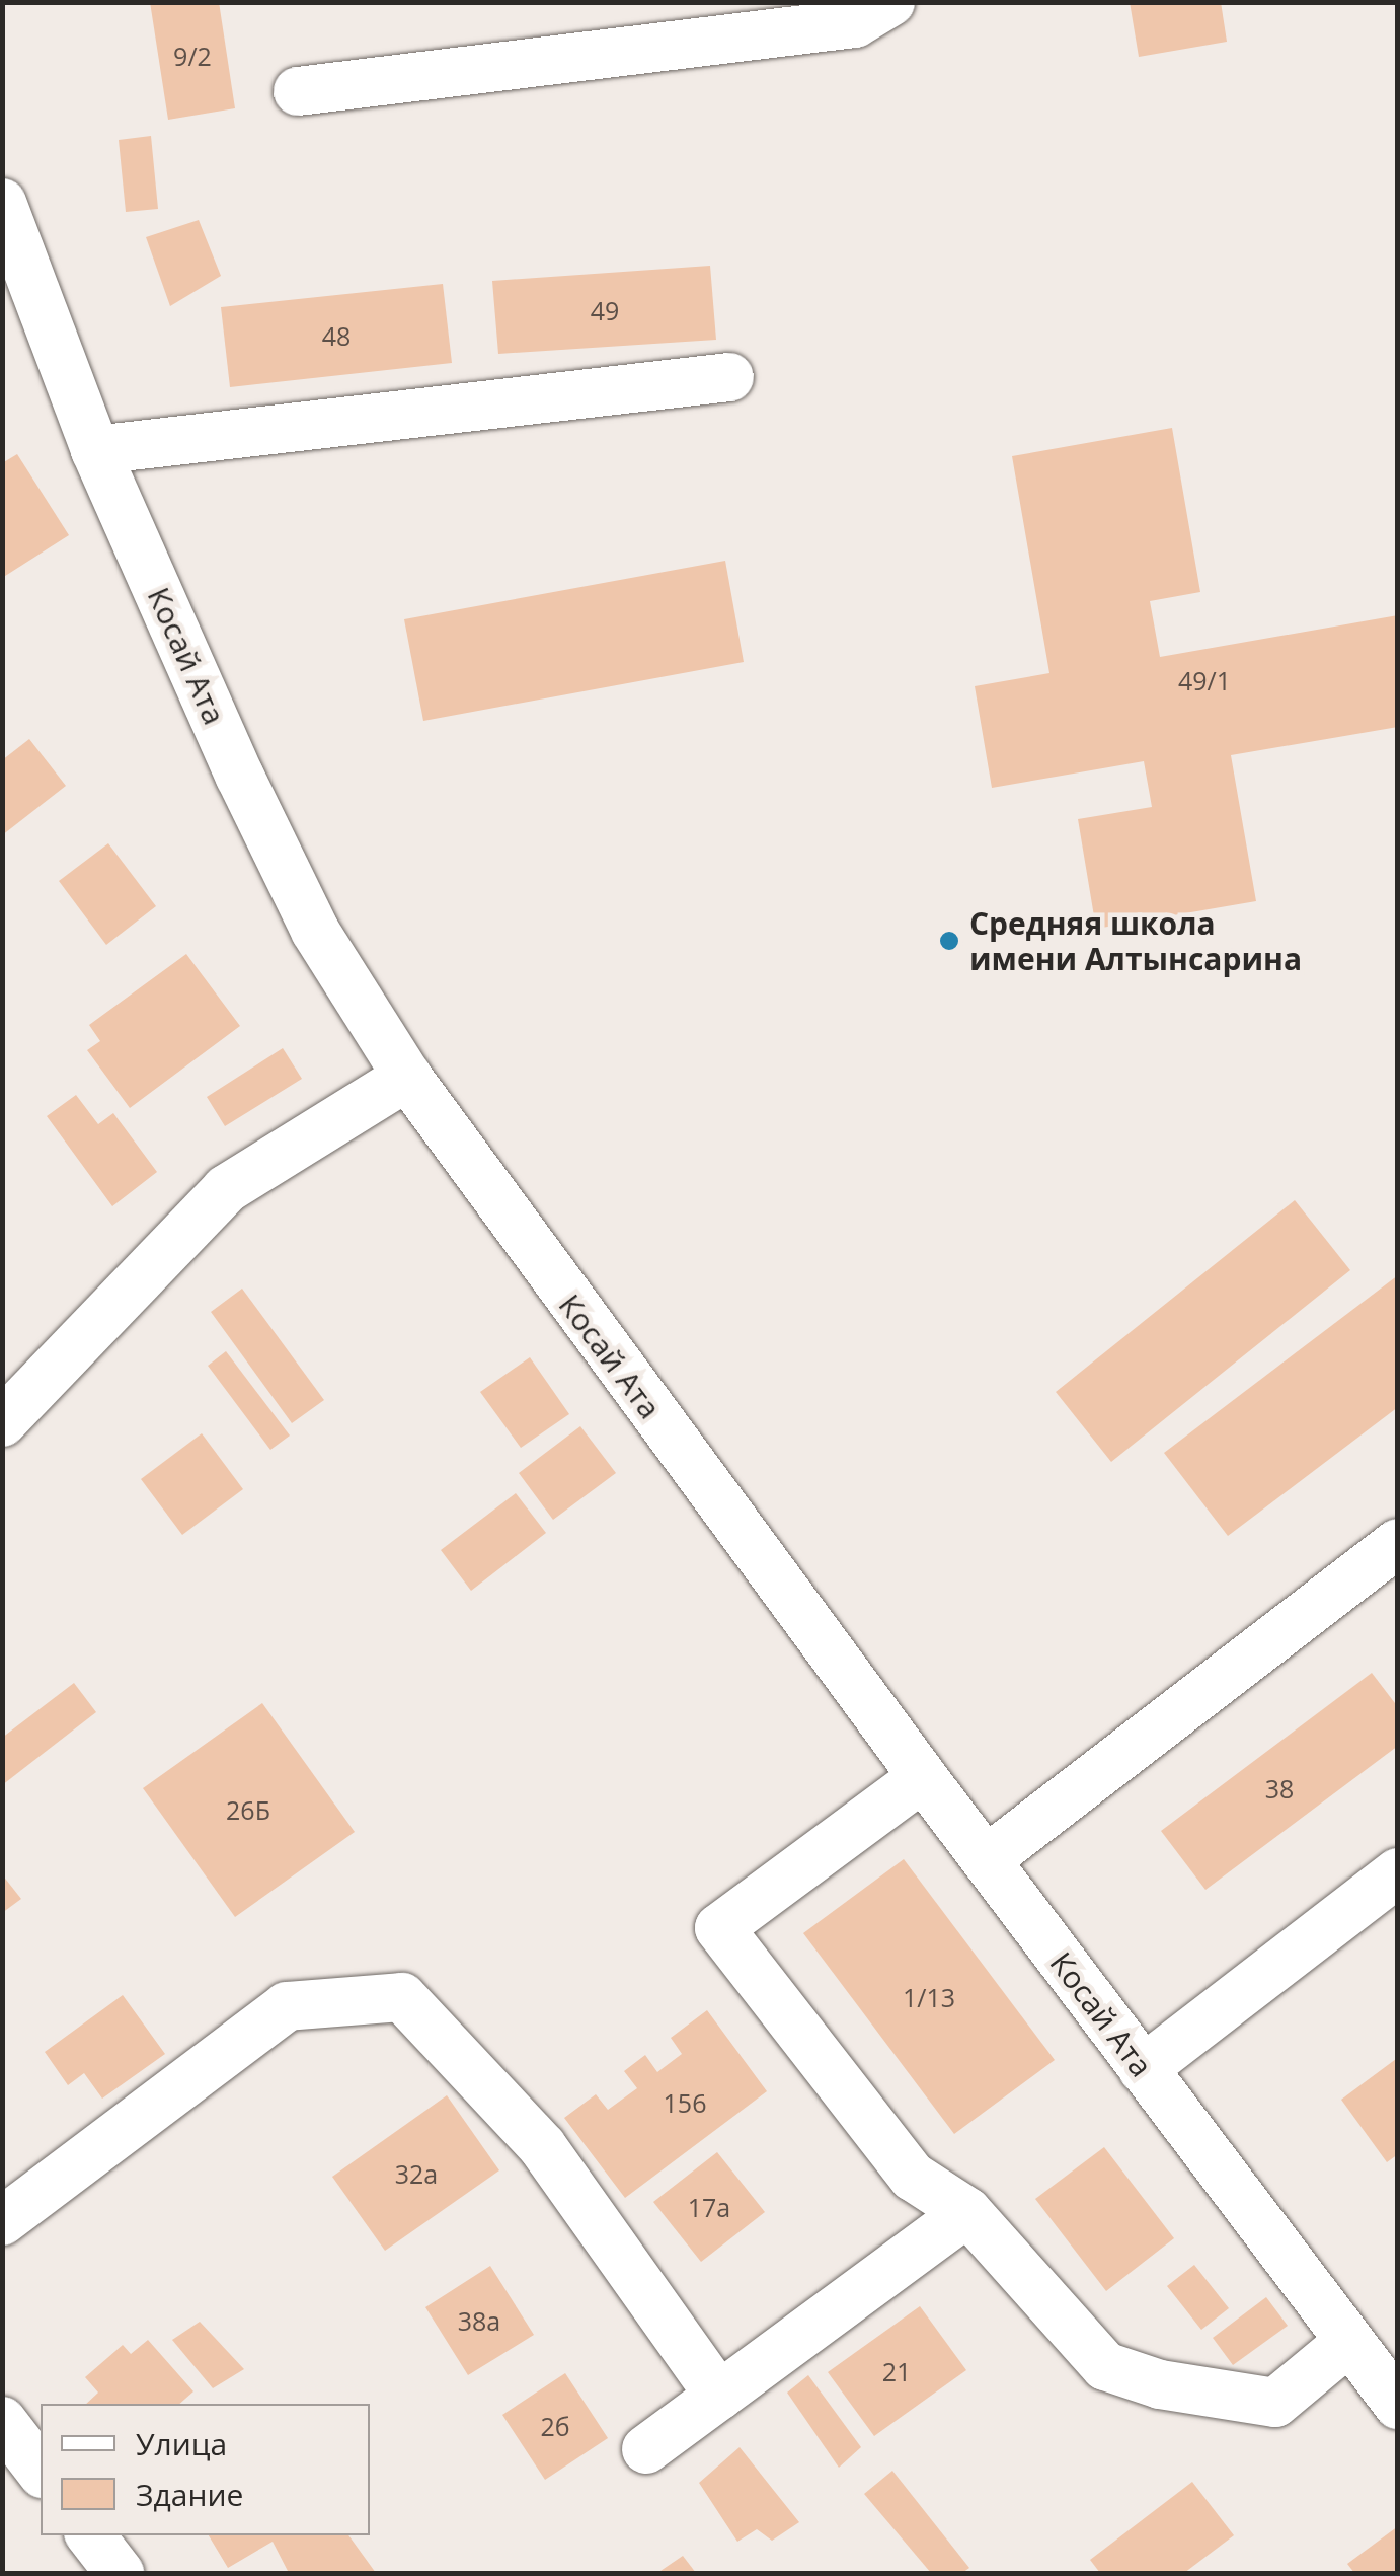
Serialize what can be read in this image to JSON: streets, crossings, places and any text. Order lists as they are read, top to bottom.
{
  "streets": {
    "street": ["Косай Ата"]
  },
  "places": ["Средняя школа имени Алтынсарина"],
  "house_numbers": [
    "9/2",
    "49",
    "48",
    "49/1",
    "38",
    "26Б",
    "1/13",
    "156",
    "32а",
    "17а",
    "38а",
    "21",
    "2б"
  ],
  "legend": ["Улица", "Здание"]
}
